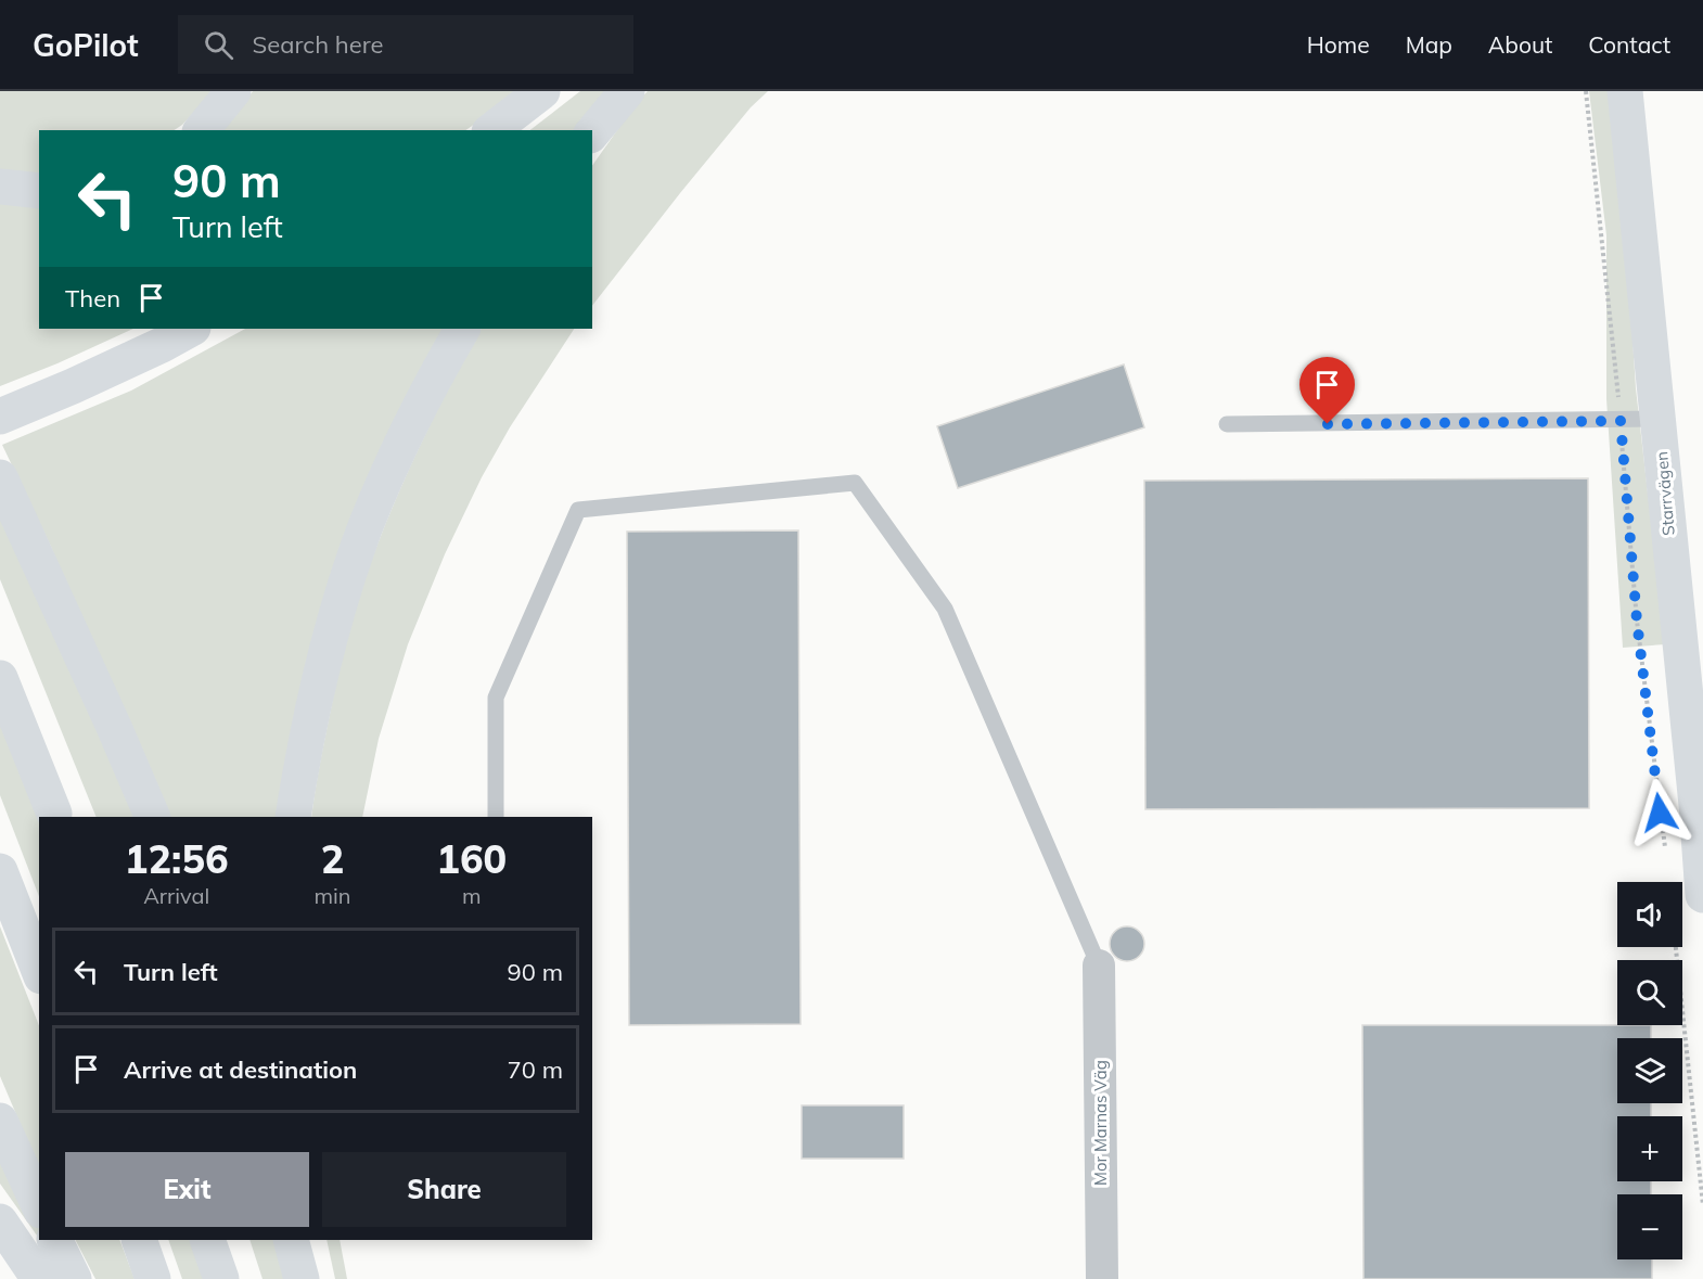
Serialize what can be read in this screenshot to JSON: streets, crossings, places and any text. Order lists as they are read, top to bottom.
{
  "streets": {
    "main road": ["Starrvägen"],
    "street": ["Mor Marnas Väg"]
  },
  "page": {
    "header": "GoPilot",
    "search": "Search here",
    "nav": [
      "Home",
      "Map",
      "About",
      "Contact"
    ],
    "turn": ["90 m", "Turn left"],
    "then": "Then",
    "eta": [
      "12:56",
      "Arrival",
      "2",
      "min",
      "160",
      "m"
    ],
    "map_buttons": ["+", "−"],
    "list": [
      {
        "name": "Turn left",
        "value": "90 m"
      },
      {
        "name": "Arrive at destination",
        "value": "70 m"
      }
    ],
    "buttons": ["Exit", "Share"]
  }
}
